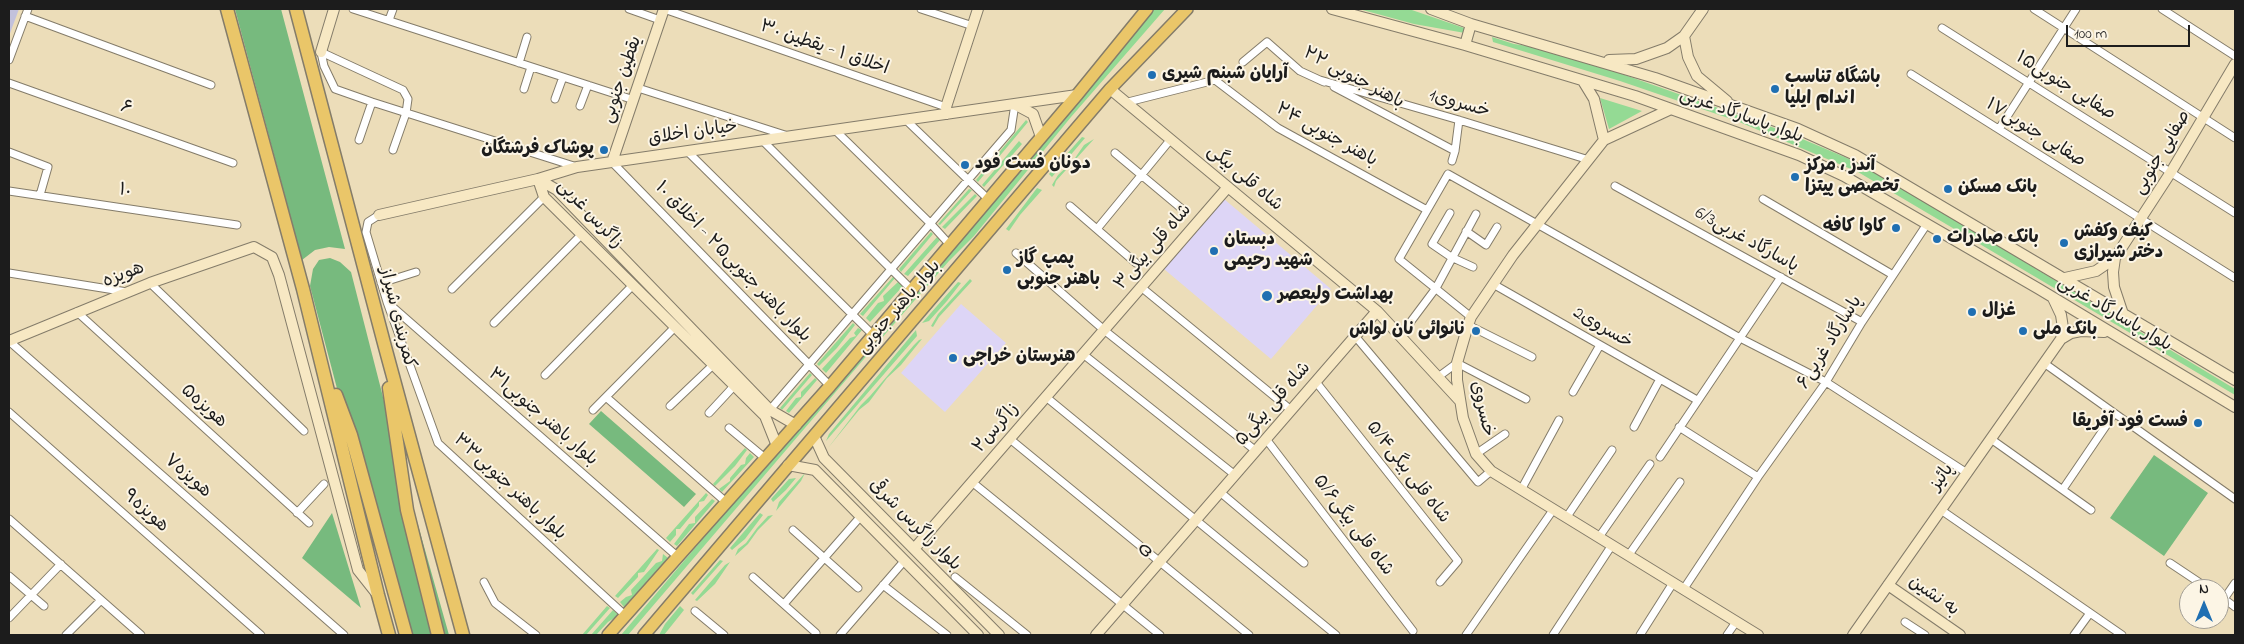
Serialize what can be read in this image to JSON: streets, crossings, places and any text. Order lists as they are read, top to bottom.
{
  "streets": {
    "highway": ["کمربندی شیراز"],
    "main road": ["بلوار باهنر جنوبی"],
    "street": [
      "اخلاق ۱ - یقطین ۳۰",
      "۲۲ باهنر جنوبی",
      "یقطین جنوبی",
      "صفایی جنوبی۱۵",
      "خسروى1",
      "۶",
      "بلوار پاسارگاد غربی",
      "خیابان اخلاق",
      "صفایی جنوبی۱۷",
      "۲۴ باهنر جنوبی",
      "صفایی جنوبی",
      "شاه قلی بیگی",
      "۱۰",
      "زاگرس غربی",
      "پاسارگاد غربی6/3",
      "شاه قلی بیگی۳",
      "بلوار باهنر جنوبی۲۵ - اخلاق ۱۰",
      "هویزه",
      "خسروى2",
      "پاسارگاد غربی۶",
      "شاه قلی بیگی۵",
      "هویزه۵",
      "خسروى",
      "بلوار باهنر جنوبی۳۱",
      "زاگرس۲",
      "شاه قلی بیگی۵/۴",
      "هویزه۷",
      "پائیز",
      "بلوار باهنر جنوبی۳۳",
      "هویزه۹",
      "بلوار زاگرس شرقی",
      "شاه قلی بیگی۵/۶",
      "۵",
      "به نشین"
    ]
  },
  "crossings": [
    ["اخلاق ۱ - یقطین ۳۰", "یقطین جنوبی"],
    ["اخلاق ۱ - یقطین ۳۰", "خیابان اخلاق"],
    ["۲۲ باهنر جنوبی", "خسروى1"],
    ["یقطین جنوبی", "خیابان اخلاق"],
    ["یقطین جنوبی", "بلوار باهنر جنوبی۲۵ - اخلاق ۱۰"],
    ["صفایی جنوبی۱۵", "صفایی جنوبی"],
    ["خسروى1", "خسروى"],
    ["بلوار پاسارگاد غربی", "پاسارگاد غربی۶"],
    ["خیابان اخلاق", "زاگرس غربی"],
    ["خیابان اخلاق", "بلوار باهنر جنوبی۲۵ - اخلاق ۱۰"],
    ["خیابان اخلاق", "بلوار باهنر جنوبی"],
    ["خیابان اخلاق", "بلوار باهنر جنوبی۳۳"],
    ["صفایی جنوبی۱۷", "صفایی جنوبی"],
    ["۲۴ باهنر جنوبی", "شاه قلی بیگی"],
    ["شاه قلی بیگی", "شاه قلی بیگی۳"],
    ["شاه قلی بیگی", "بلوار باهنر جنوبی"],
    ["شاه قلی بیگی", "شاه قلی بیگی۵"],
    ["شاه قلی بیگی", "خسروى"],
    ["زاگرس غربی", "بلوار باهنر جنوبی"],
    ["پاسارگاد غربی6/3", "پاسارگاد غربی۶"],
    ["شاه قلی بیگی۳", "زاگرس۲"],
    ["بلوار باهنر جنوبی۲۵ - اخلاق ۱۰", "بلوار باهنر جنوبی"],
    ["هویزه", "هویزه۵"],
    ["هویزه", "هویزه۷"],
    ["بلوار باهنر جنوبی", "بلوار باهنر جنوبی۳۱"],
    ["بلوار باهنر جنوبی", "بلوار باهنر جنوبی۳۳"],
    ["بلوار باهنر جنوبی", "بلوار زاگرس شرقی"],
    ["خسروى2", "خسروى"],
    ["پاسارگاد غربی۶", "خسروى"],
    ["شاه قلی بیگی۵", "شاه قلی بیگی۵/۴"],
    ["شاه قلی بیگی۵", "شاه قلی بیگی۵/۶"],
    ["شاه قلی بیگی۵", "۵"],
    ["بلوار باهنر جنوبی۳۱", "بلوار باهنر جنوبی۳۳"],
    ["زاگرس۲", "بلوار زاگرس شرقی"],
    ["پائیز", "به نشین"]
  ],
  "places": [
    "آرایان شبنم شیری",
    "باشگاه تناسب اندام ایلیا",
    "پوشاک فرشتگان",
    "دونان فست فود",
    "آندز ، مرکز تخصصی پیتزا",
    "بانک مسکن",
    "کاوا کافه",
    "بانک صادرات",
    "کیف وکفش دختر شیرازی",
    "دبستان شهید رحیمی",
    "پمپ گاز باهنر جنوبی",
    "بهداشت ولیعصر",
    "غزال",
    "نانوائی نان لواش",
    "بانک ملی",
    "هنرستان خراجی",
    "فست فود آفریقا"
  ],
  "scale_bar": "100 m",
  "north": "top"
}
